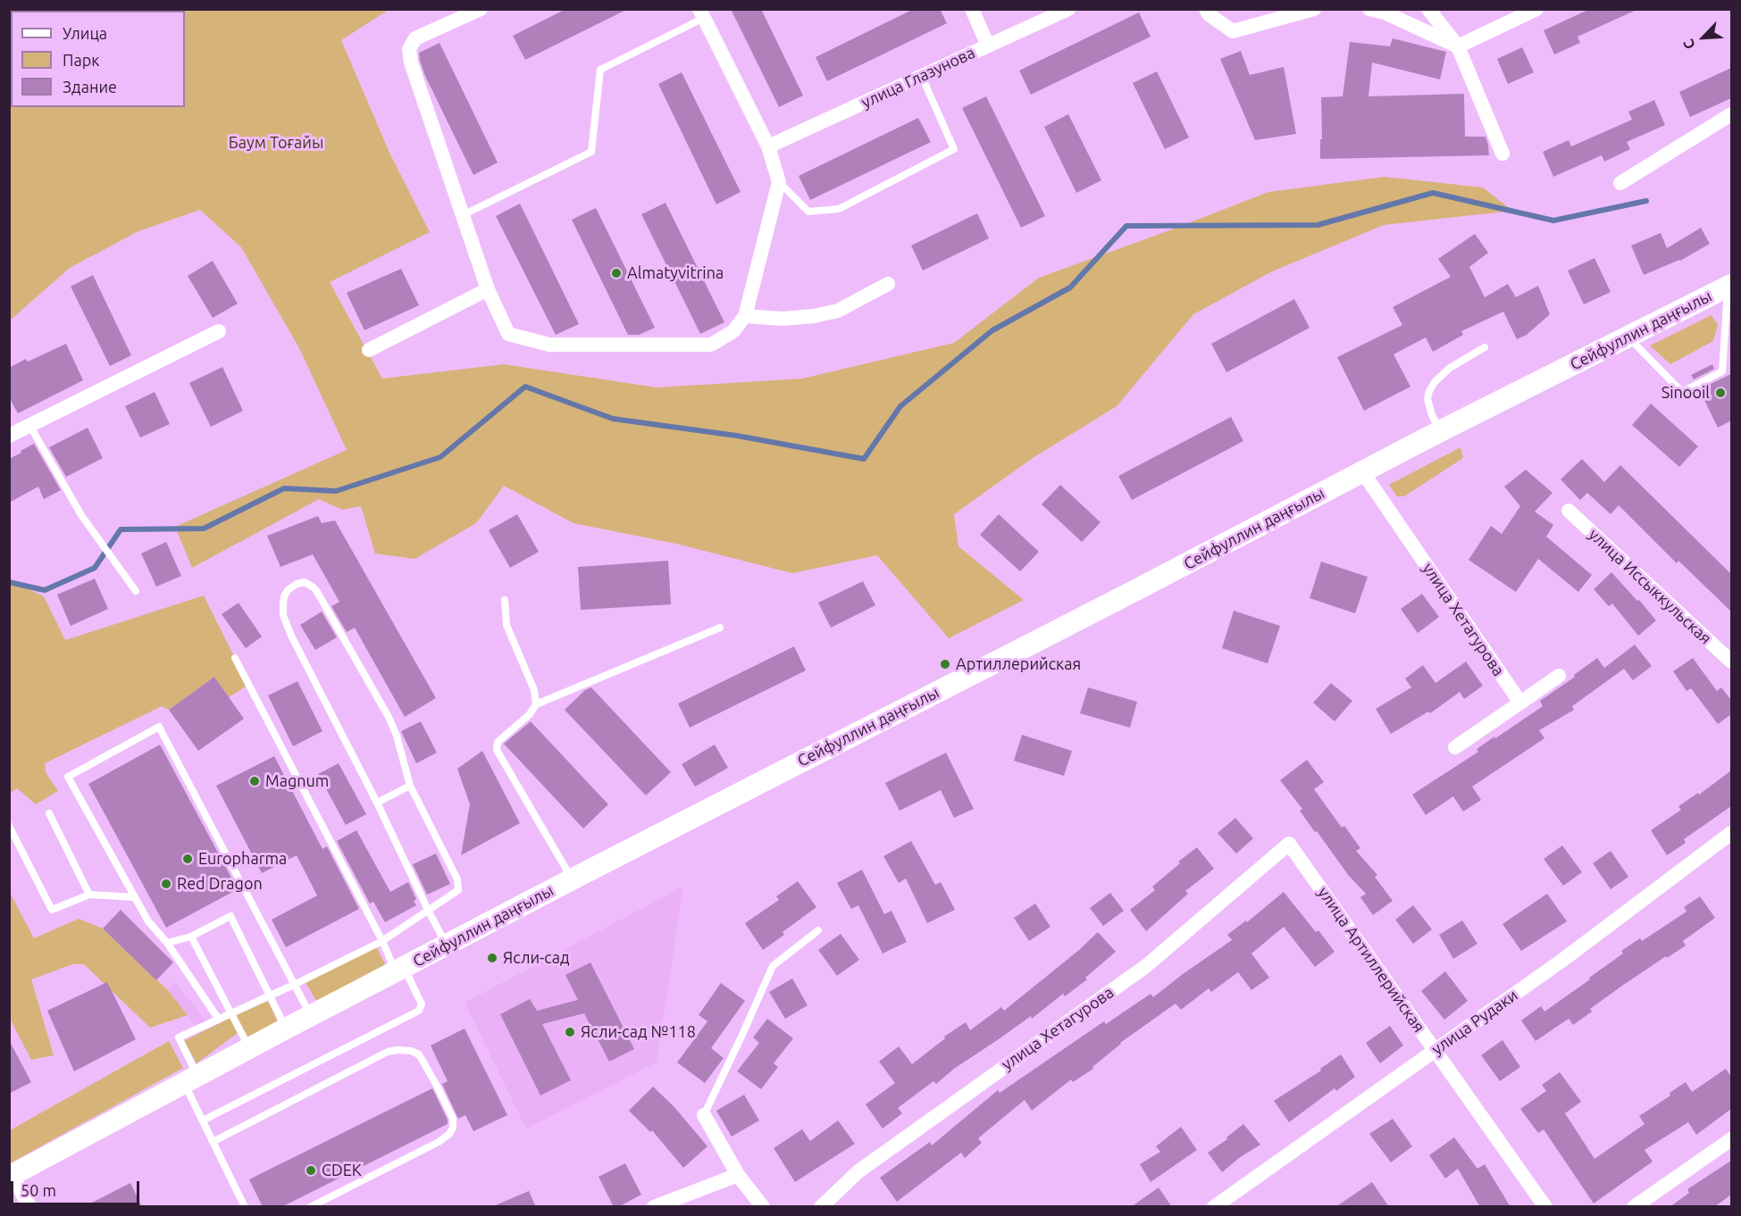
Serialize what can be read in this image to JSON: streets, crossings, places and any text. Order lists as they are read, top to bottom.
{
  "streets": {
    "main road": ["Сейфуллин даңғылы"],
    "street": [
      "улица Глазунова",
      "улица Иссыккульская",
      "улица Хетагурова",
      "улица Артиллерийская",
      "улица Рудаки"
    ]
  },
  "crossings": [
    ["Сейфуллин даңғылы", "улица Хетагурова"],
    ["улица Хетагурова", "улица Артиллерийская"],
    ["улица Артиллерийская", "улица Рудаки"]
  ],
  "parks": ["Баум Тоғайы"],
  "places": [
    "Almatyvitrina",
    "Sinooil",
    "Артиллерийская",
    "Magnum",
    "Europharma",
    "Red Dragon",
    "Ясли-сад",
    "Ясли-сад №118",
    "CDEK"
  ],
  "legend": ["Улица", "Парк", "Здание"],
  "scale_bar": "50 m",
  "north": "bottom left"
}
